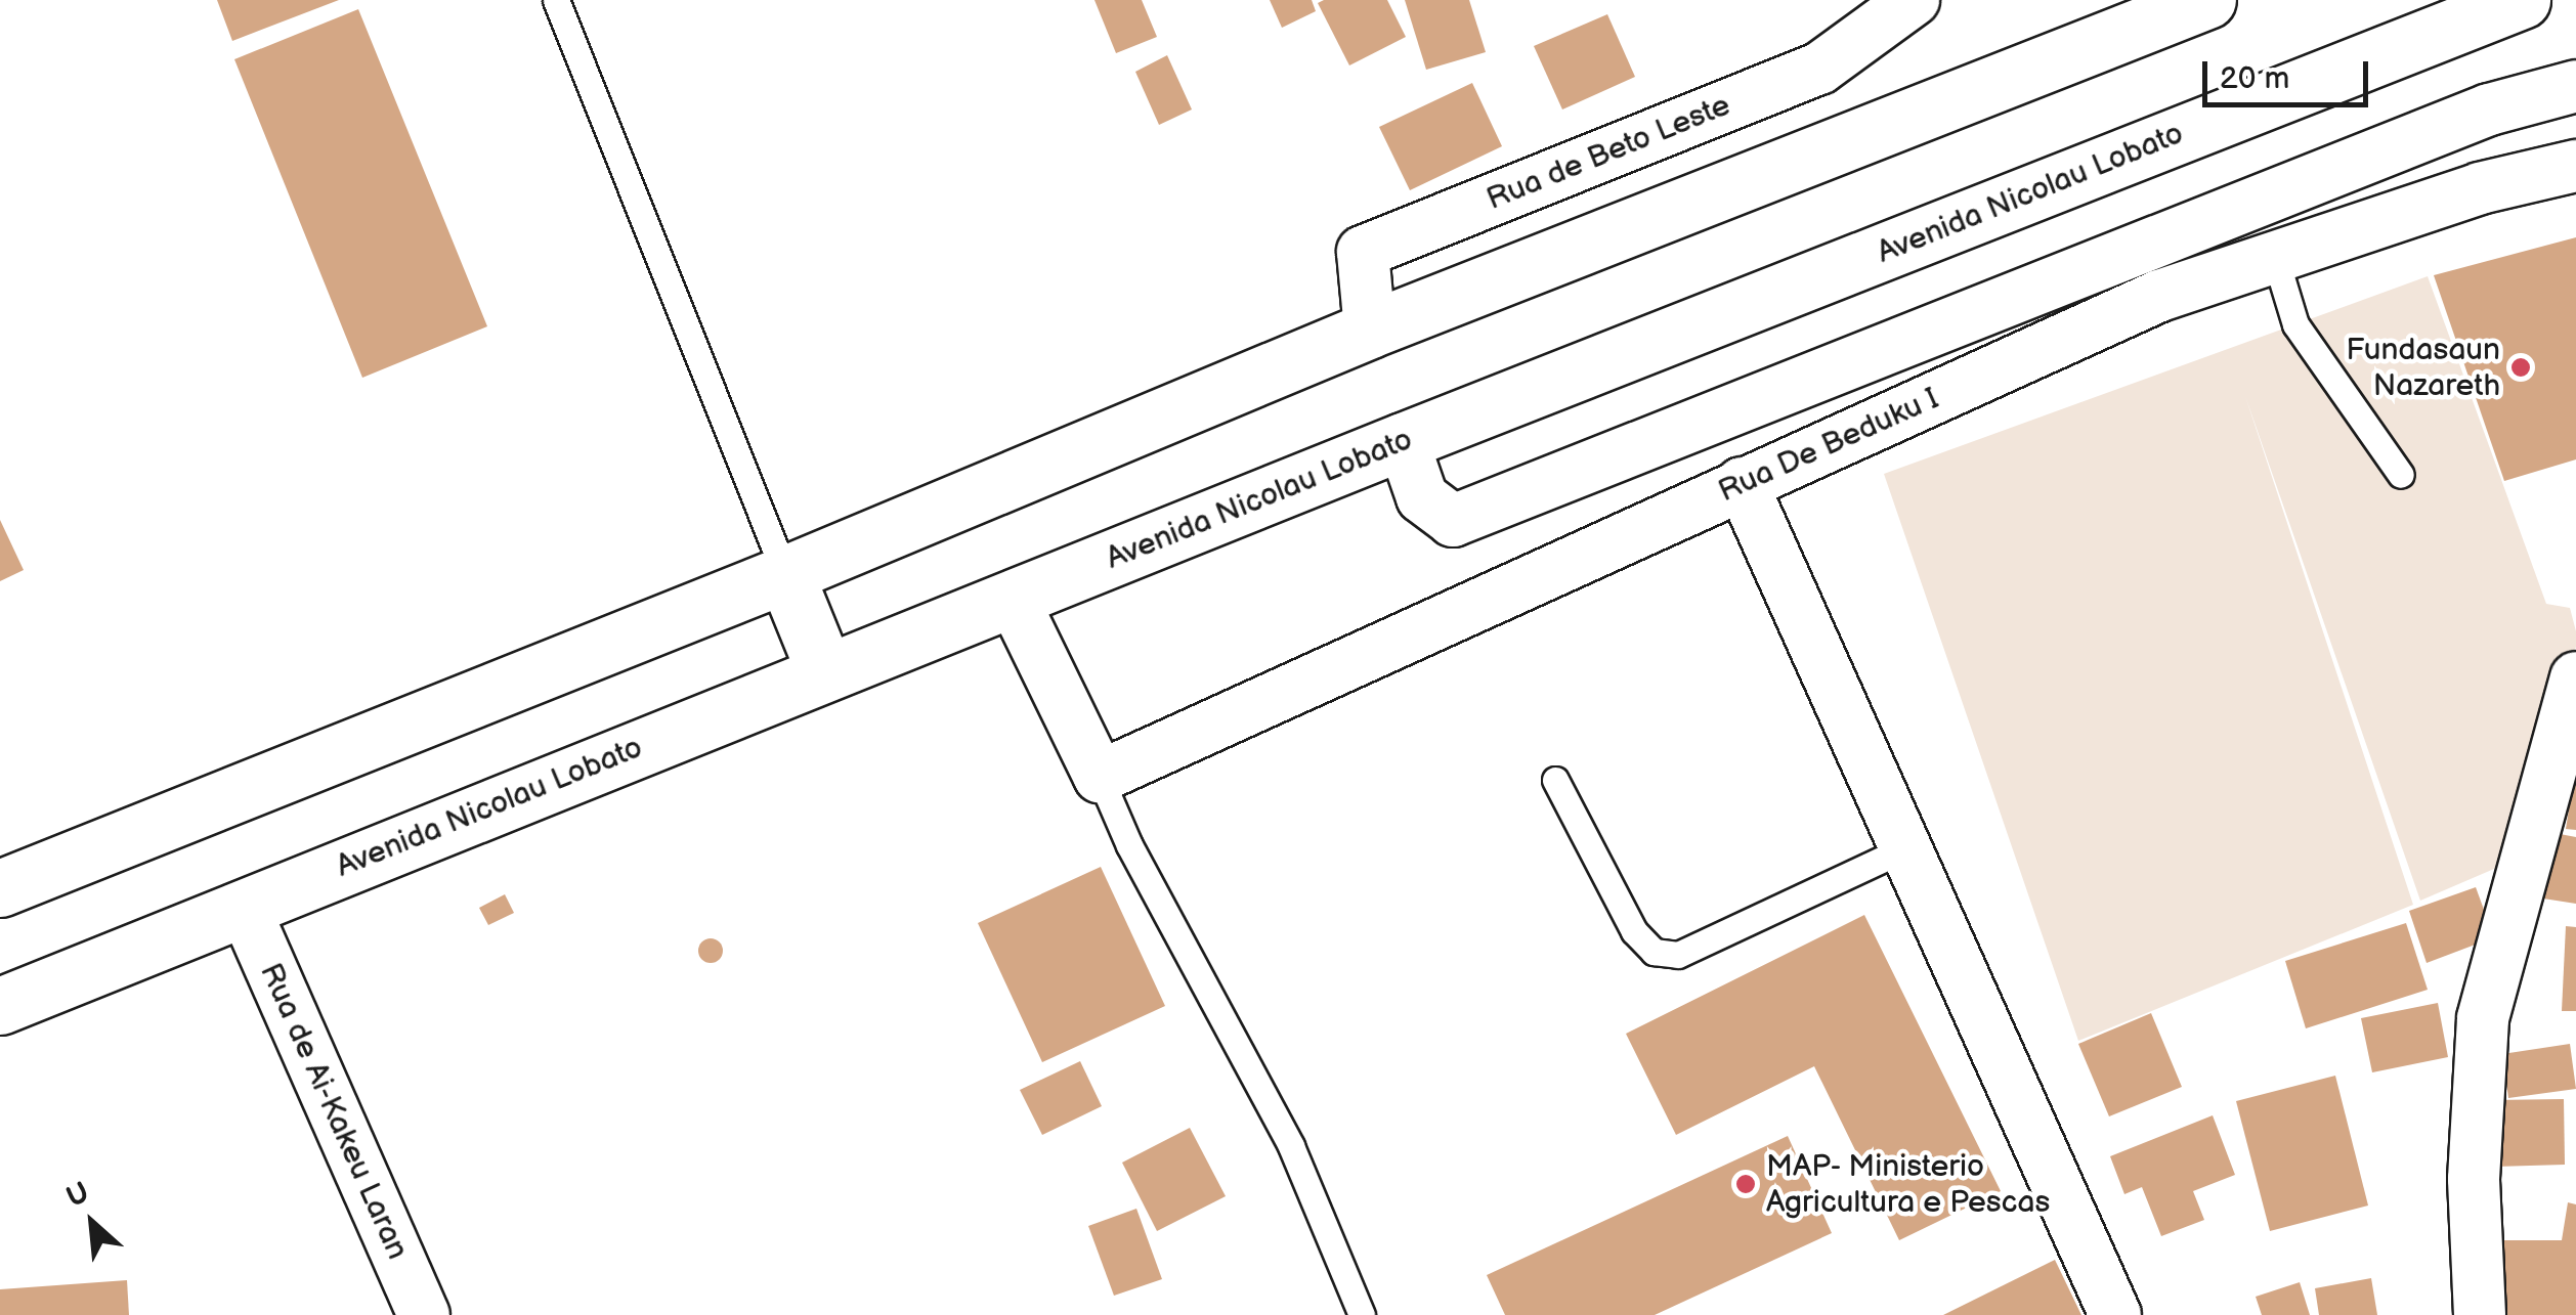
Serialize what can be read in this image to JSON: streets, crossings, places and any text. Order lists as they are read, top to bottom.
{
  "streets": {
    "main road": ["Avenida Nicolau Lobato"],
    "street": ["Rua de Beto Leste", "Rua De Beduku I", "Rua de Ai-Kakeu Laran"]
  },
  "crossings": [
    ["Avenida Nicolau Lobato", "Rua de Ai-Kakeu Laran"]
  ],
  "places": ["Fundasaun Nazareth", "MAP- Ministerio Agricultura e Pescas"],
  "scale_bar": "20 m",
  "north": "top left"
}
